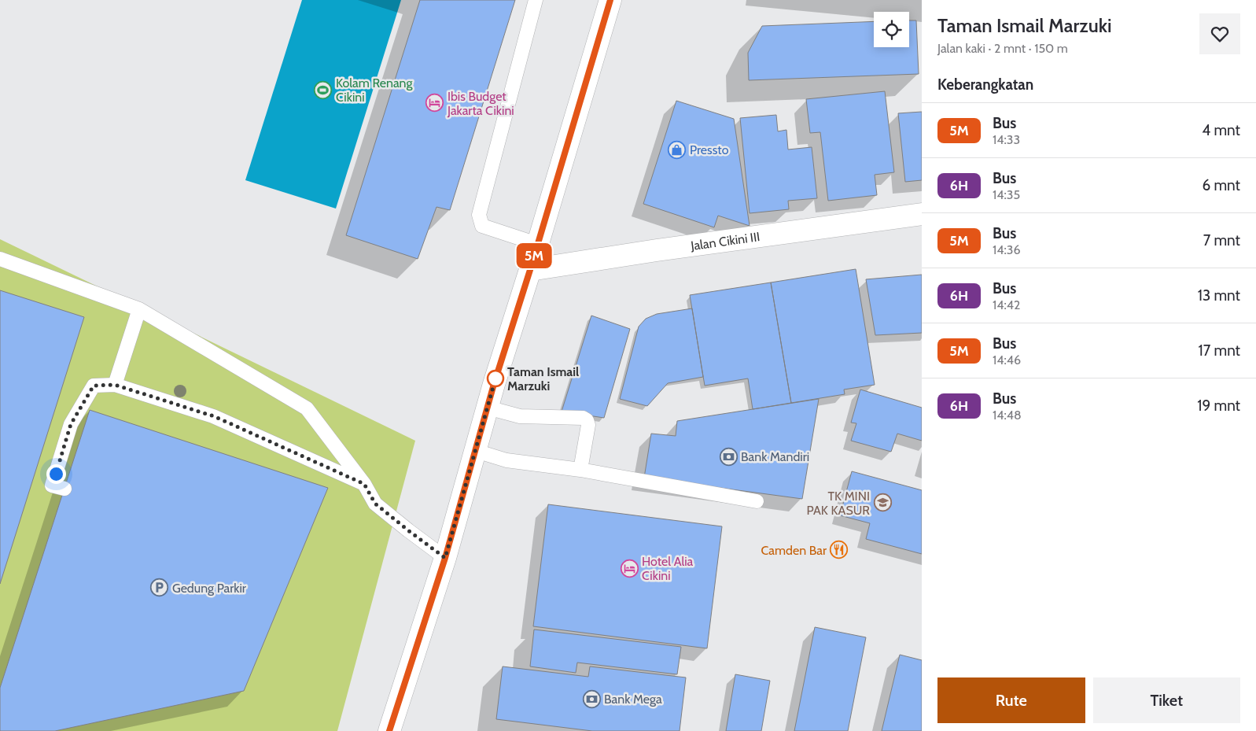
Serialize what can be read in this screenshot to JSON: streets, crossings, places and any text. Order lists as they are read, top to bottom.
{
  "streets": {
    "main road": ["Jalan Cikini III"]
  },
  "places": {
    "sports": ["Kolam Renang Cikini"],
    "hotel": ["Ibis Budget Jakarta Cikini", "Hotel Alia Cikini"],
    "shop": ["Pressto"],
    "other": ["Taman Ismail Marzuki"],
    "bank": ["Bank Mandiri", "Bank Mega"],
    "school or university": ["TK MINI PAK KASUR"],
    "restaurant": ["Camden Bar"],
    "parking": ["Gedung Parkir"]
  },
  "lines": ["bus line 5M"],
  "page": {
    "on_map": "5M",
    "heading": [
      ["Taman Ismail Marzuki", "Jalan kaki · 2 mnt · 150 m"],
      "Keberangkatan"
    ],
    "list": [
      {
        "mark": "5M",
        "name": "Bus",
        "note": "14:33",
        "value": "4 mnt"
      },
      {
        "mark": "6H",
        "name": "Bus",
        "note": "14:35",
        "value": "6 mnt"
      },
      {
        "mark": "5M",
        "name": "Bus",
        "note": "14:36",
        "value": "7 mnt"
      },
      {
        "mark": "6H",
        "name": "Bus",
        "note": "14:42",
        "value": "13 mnt"
      },
      {
        "mark": "5M",
        "name": "Bus",
        "note": "14:46",
        "value": "17 mnt"
      },
      {
        "mark": "6H",
        "name": "Bus",
        "note": "14:48",
        "value": "19 mnt"
      }
    ],
    "buttons": ["Rute", "Tiket"]
  }
}
